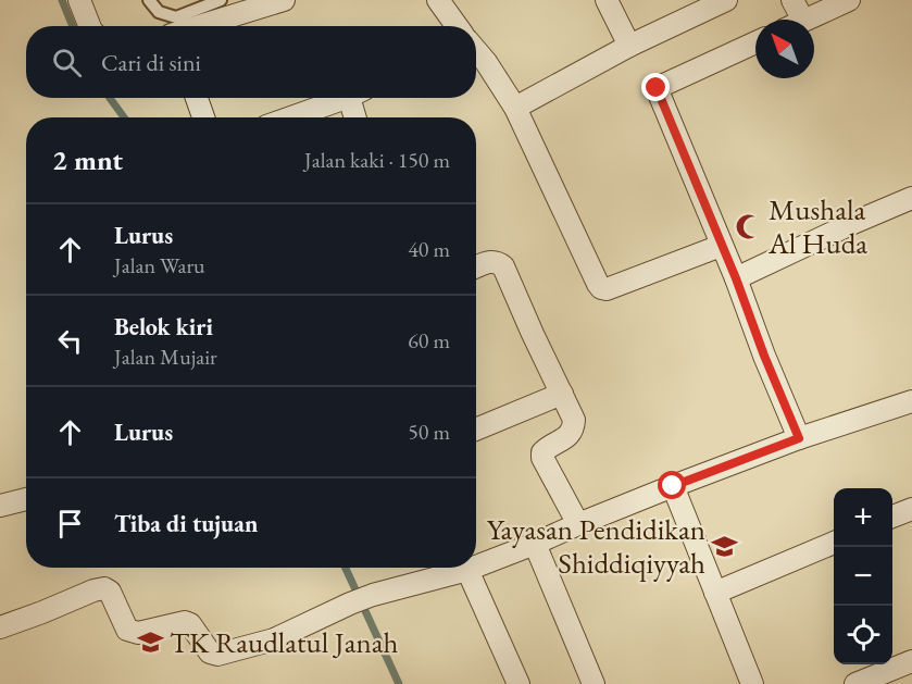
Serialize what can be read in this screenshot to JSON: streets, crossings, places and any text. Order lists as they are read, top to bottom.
{
  "places": {
    "mosque": ["Mushala Al Huda"],
    "school or university": ["Yayasan Pendidikan Shiddiqiyyah", "TK Raudlatul Janah"]
  },
  "north": "top left",
  "page": {
    "search": "Cari di sini",
    "heading": ["2 mnt", "Jalan kaki · 150 m"],
    "list": [
      ["Lurus", "Jalan Waru", "40 m"],
      ["Belok kiri", "Jalan Mujair", "60 m"],
      ["Lurus", "50 m"],
      "Tiba di tujuan"
    ],
    "map_buttons": ["+", "−"]
  }
}
